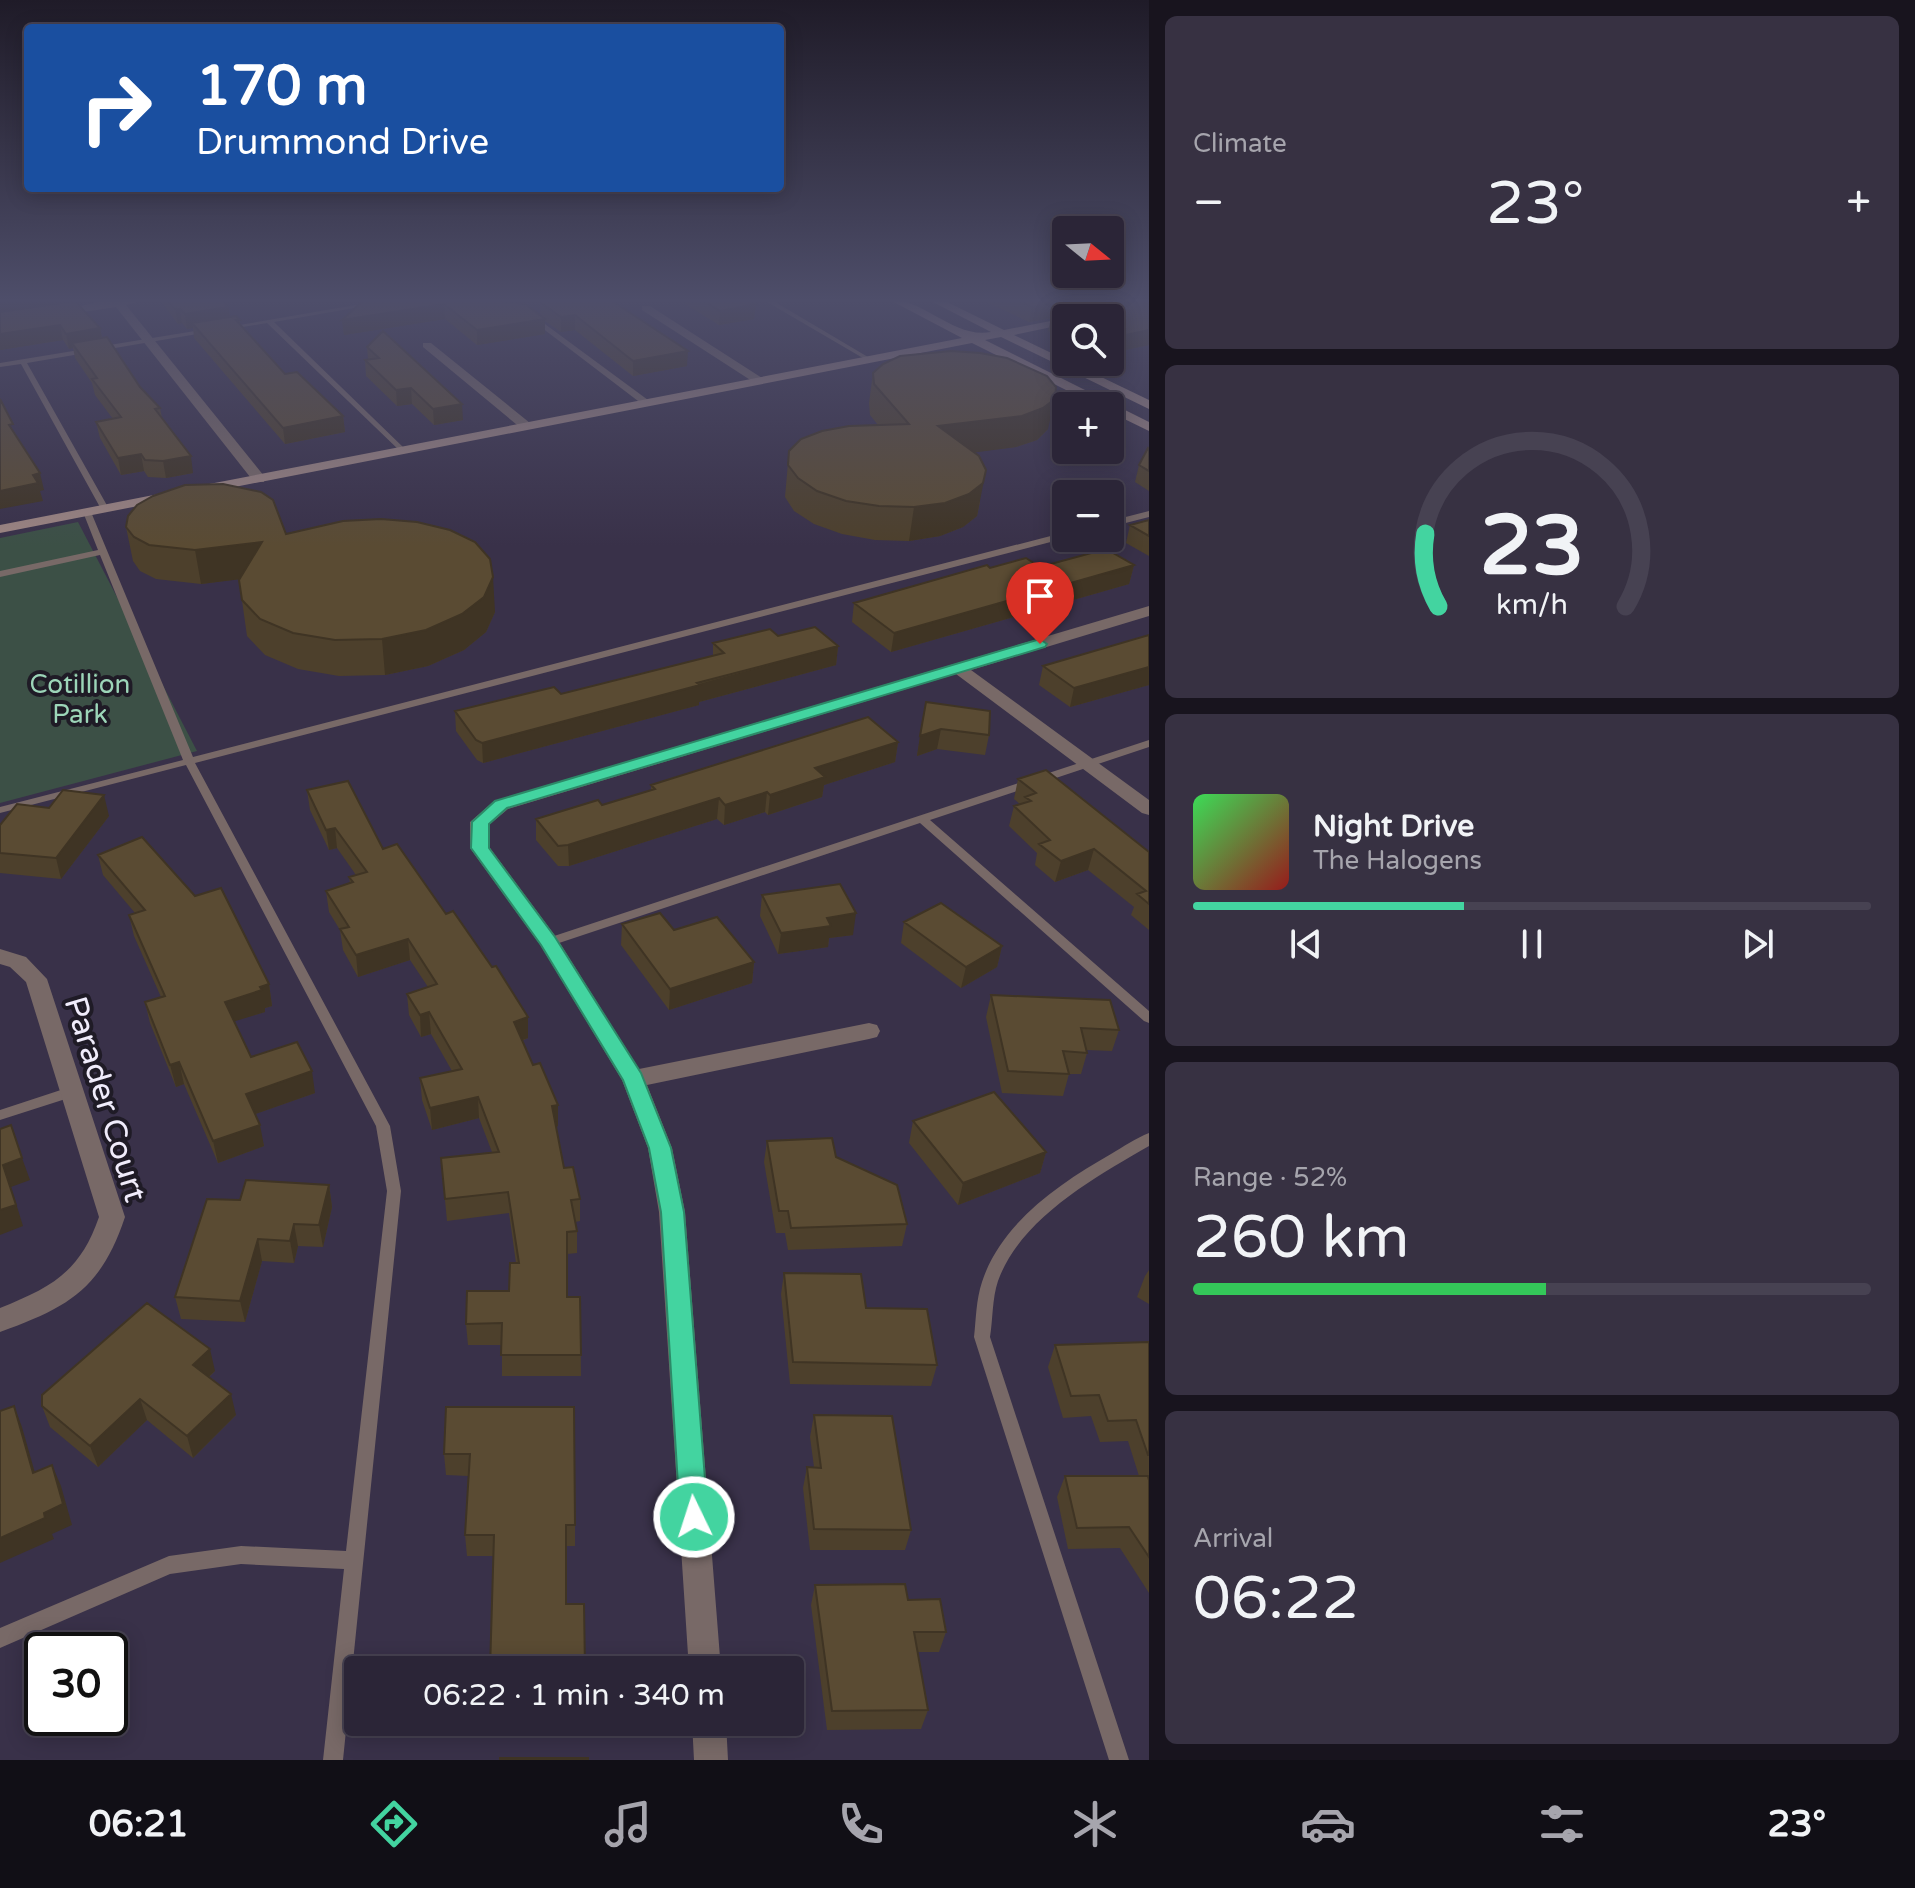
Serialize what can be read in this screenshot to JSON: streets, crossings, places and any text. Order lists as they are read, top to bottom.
{
  "streets": {
    "street": ["Parader Court"]
  },
  "parks": ["Cotillion Park"],
  "north": "right",
  "page": {
    "tile": [
      "Climate",
      ["Range · 52%", "260 km"],
      ["Arrival", "06:22"]
    ],
    "turn": ["170 m", "Drummond Drive"],
    "heat": ["−", "23°", "+"],
    "map_buttons": ["+", "−"],
    "song": ["Night Drive", "The Halogens"],
    "limit": "30",
    "trip": "06:22 · 1 min · 340 m",
    "tabs": ["06:21", "23°"],
    "gauge": ["23", "km/h"]
  }
}
